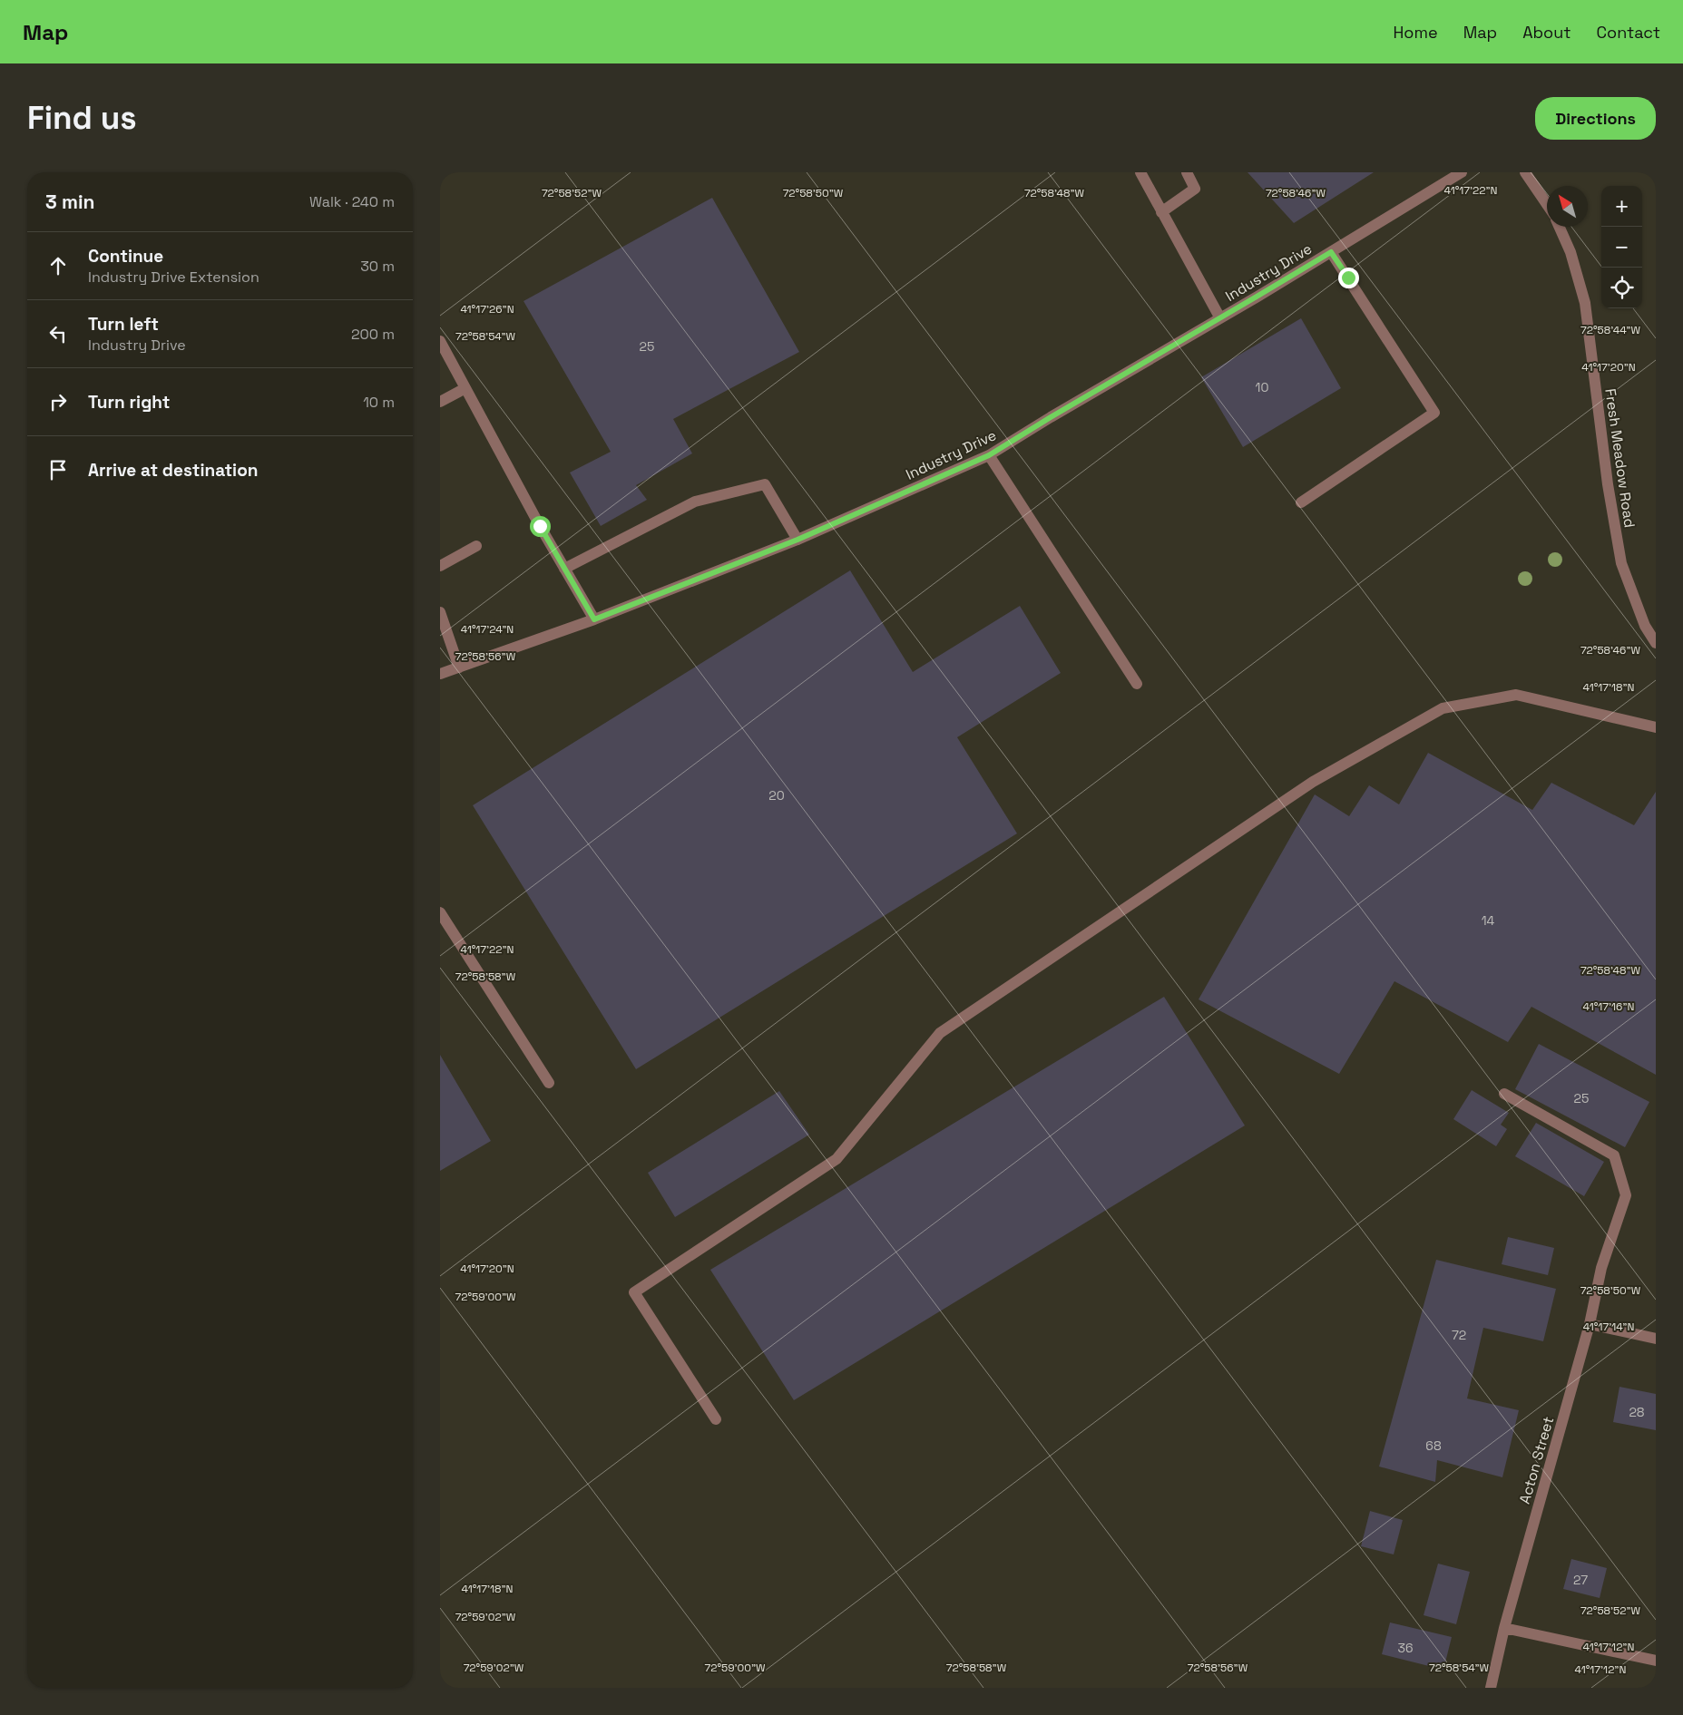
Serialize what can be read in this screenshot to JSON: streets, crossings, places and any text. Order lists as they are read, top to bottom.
{
  "streets": {
    "street": ["Industry Drive", "Fresh Meadow Road", "Acton Street"]
  },
  "house_numbers": [
    "25",
    "10",
    "20",
    "14",
    "25",
    "72",
    "28",
    "68",
    "27",
    "36"
  ],
  "north": "top left",
  "page": {
    "header": "Map",
    "nav": [
      "Home",
      "Map",
      "About",
      "Contact"
    ],
    "buttons": "Directions",
    "title": "Find us",
    "heading": ["3 min", "Walk · 240 m"],
    "map_buttons": ["+", "−"],
    "list": [
      ["Continue", "Industry Drive Extension", "30 m"],
      ["Turn left", "Industry Drive", "200 m"],
      ["Turn right", "10 m"],
      "Arrive at destination"
    ]
  },
  "coordinates": [
    "41°17'22\"N",
    "72°58'52\"W",
    "72°58'50\"W",
    "72°58'48\"W",
    "72°58'46\"W",
    "41°17'26\"N",
    "72°58'44\"W",
    "72°58'54\"W",
    "41°17'20\"N",
    "41°17'24\"N",
    "72°58'56\"W",
    "41°17'18\"N",
    "72°58'58\"W",
    "41°17'16\"N",
    "72°59'00\"W",
    "41°17'14\"N",
    "72°59'02\"W",
    "41°17'12\"N"
  ]
}
